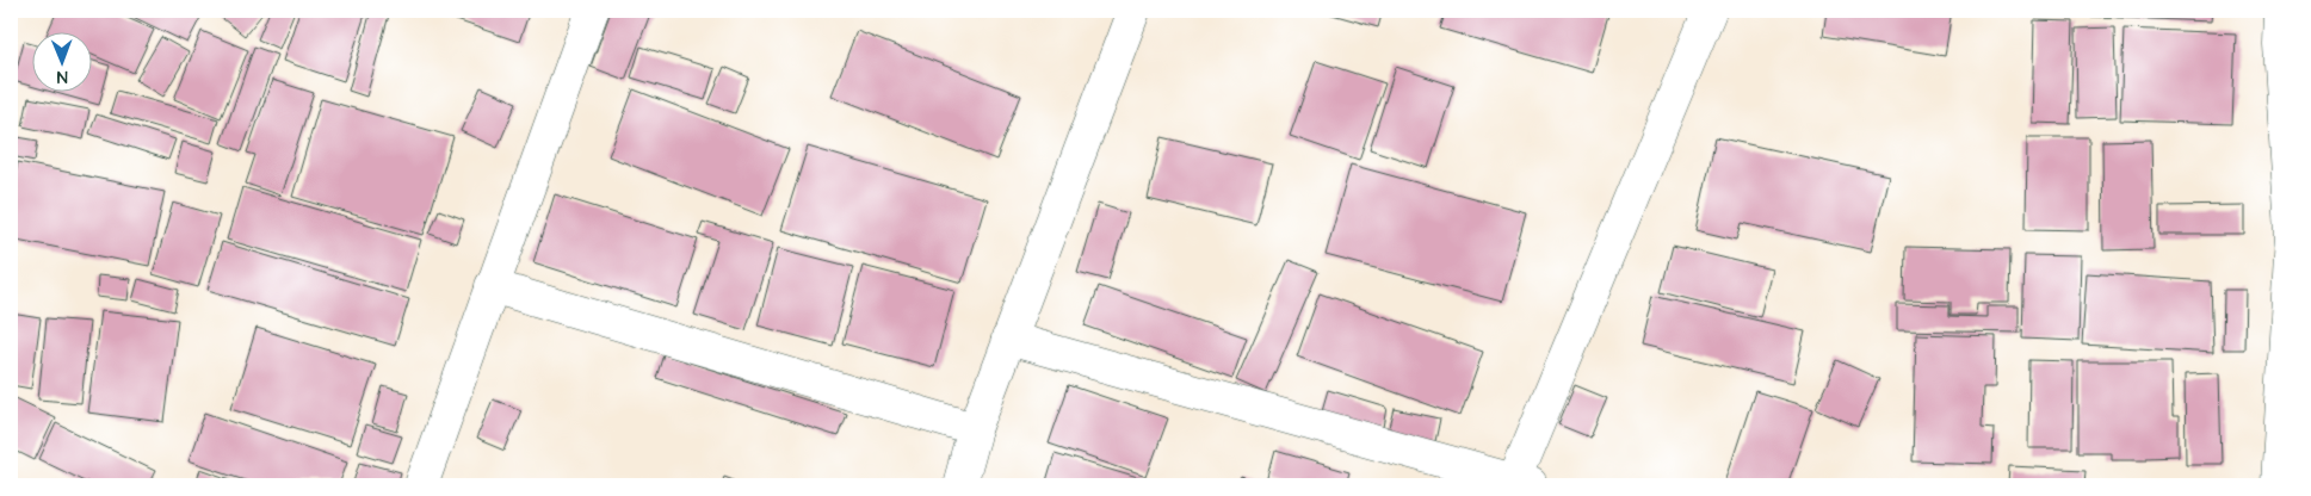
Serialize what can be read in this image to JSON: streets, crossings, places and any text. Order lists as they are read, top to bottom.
{
  "north": "bottom"
}
